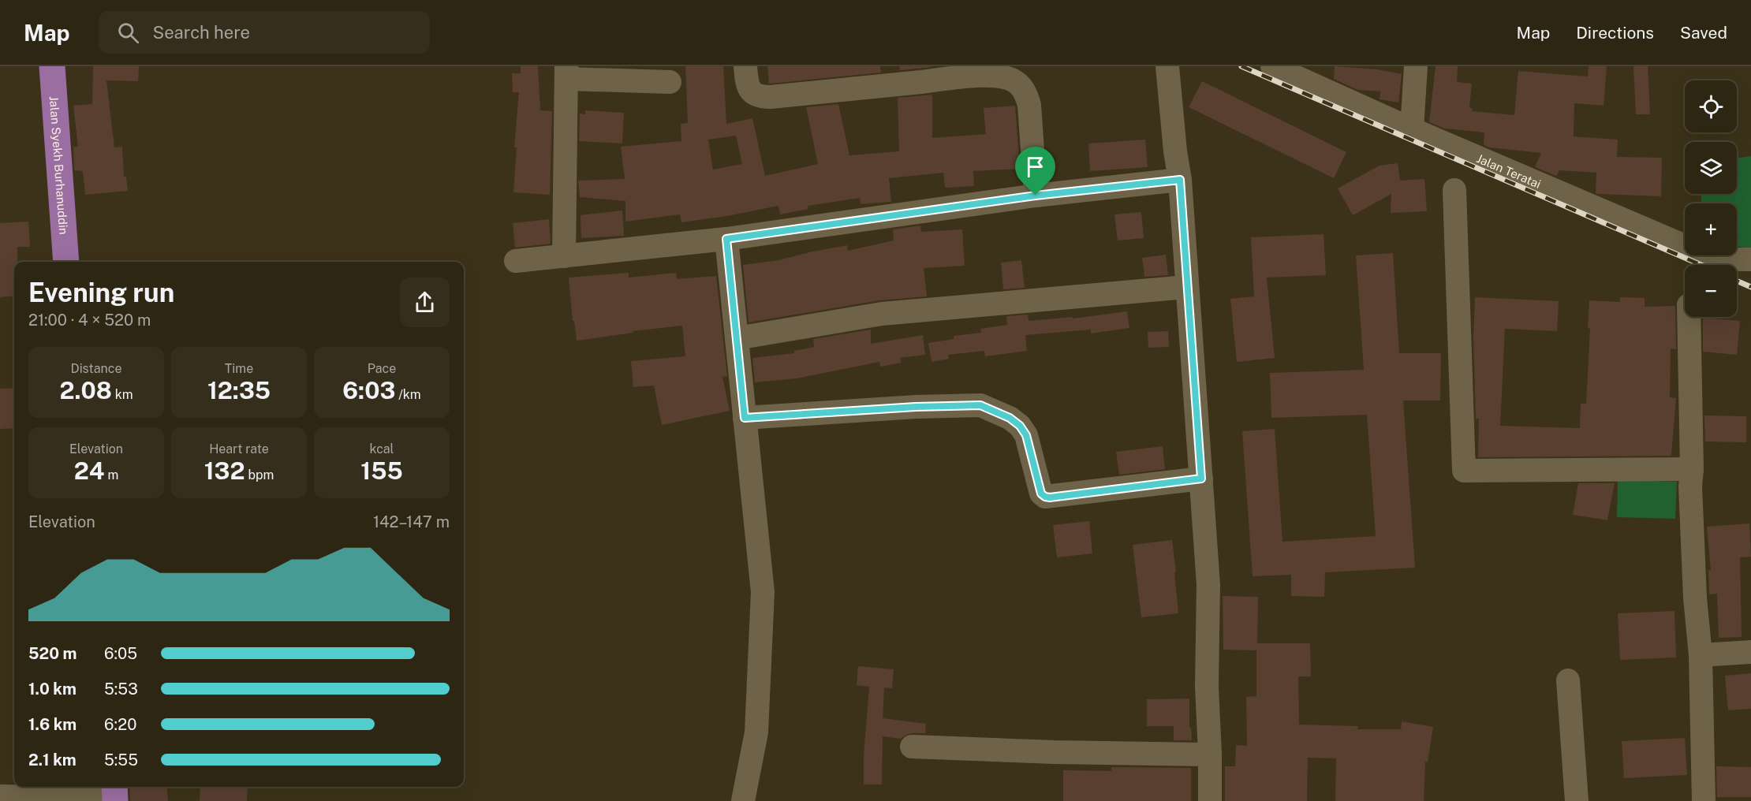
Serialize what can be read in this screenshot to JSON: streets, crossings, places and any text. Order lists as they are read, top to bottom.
{
  "streets": {
    "main road": ["Jalan Syekh Burhanuddin"],
    "street": ["Jalan Teratai"]
  },
  "page": {
    "header": "Map",
    "search": "Search here",
    "nav": ["Map", "Directions", "Saved"],
    "map_buttons": ["+", "−"],
    "heading": ["Evening run", "21:00 · 4 × 520 m"],
    "stats": [
      ["Distance", "2.08 km"],
      ["Time", "12:35"],
      ["Pace", "6:03 /km"],
      ["Elevation", "24 m"],
      ["Heart rate", "132 bpm"],
      ["kcal", "155"]
    ],
    "chart": ["Elevation", "142–147 m"],
    "list": [
      {
        "name": "520 m",
        "note": "6:05"
      },
      {
        "name": "1.0 km",
        "note": "5:53"
      },
      {
        "name": "1.6 km",
        "note": "6:20"
      },
      {
        "name": "2.1 km",
        "note": "5:55"
      }
    ]
  }
}
